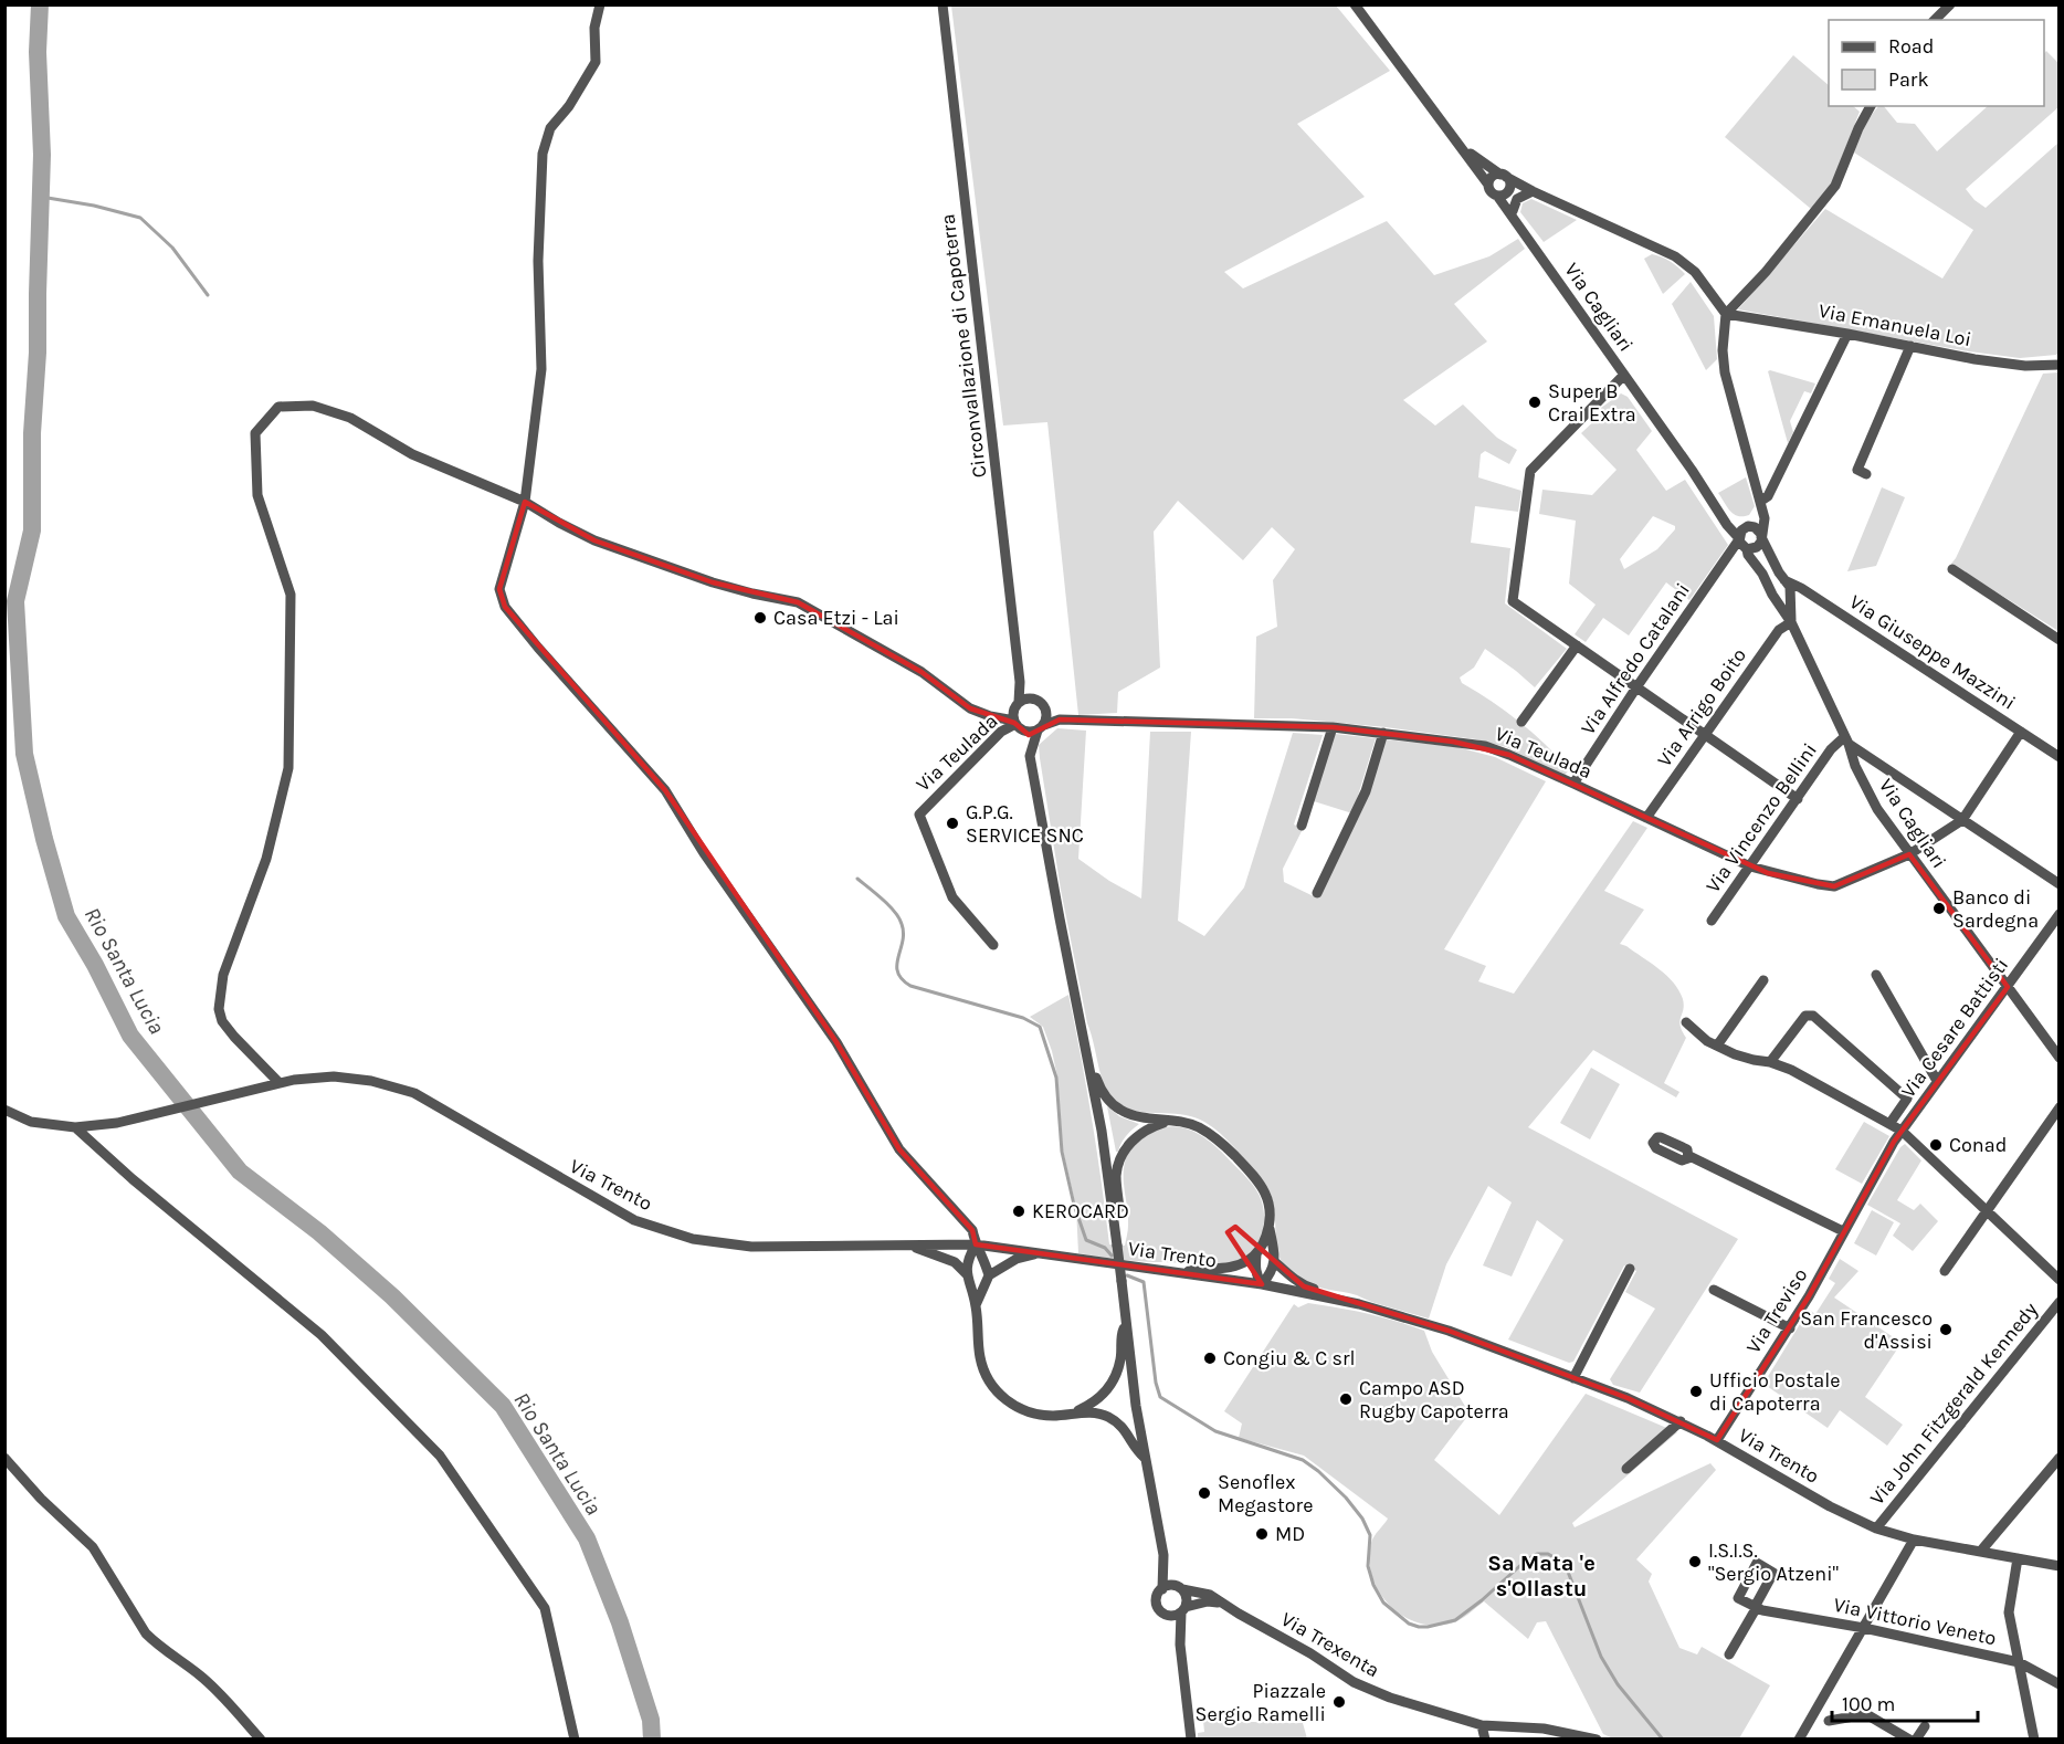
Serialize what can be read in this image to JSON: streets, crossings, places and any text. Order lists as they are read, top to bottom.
{
  "streets": {
    "street": [
      "Via Cagliari",
      "Via Emanuela Loi",
      "Circonvallazione di Capoterra",
      "Via Giuseppe Mazzini",
      "Via Alfredo Catalani",
      "Via Arrigo Boito",
      "Via Teulada",
      "Via Vincenzo Bellini",
      "Via Cesare Battisti",
      "Via Trento",
      "Via Treviso",
      "Via John Fitzgerald Kennedy",
      "Via Vittorio Veneto",
      "Via Trexenta"
    ]
  },
  "crossings": [
    ["Via Cagliari", "Via Giuseppe Mazzini"],
    ["Via Cagliari", "Via Alfredo Catalani"],
    ["Via Cagliari", "Via Arrigo Boito"],
    ["Via Cagliari", "Via Teulada"],
    ["Via Cagliari", "Via Vincenzo Bellini"],
    ["Via Cagliari", "Via Cesare Battisti"],
    ["Circonvallazione di Capoterra", "Via Teulada"],
    ["Via Alfredo Catalani", "Via Teulada"],
    ["Via Arrigo Boito", "Via Teulada"],
    ["Via Teulada", "Via Vincenzo Bellini"],
    ["Via Cesare Battisti", "Via Treviso"],
    ["Via Trento", "Via Treviso"],
    ["Via Trento", "Via John Fitzgerald Kennedy"]
  ],
  "districts": ["Sa Mata 'e s'Ollastu"],
  "water": ["Rio Santa Lucia"],
  "places": [
    "Super B Crai Extra",
    "Casa Etzi - Lai",
    "G.P.G. SERVICE SNC",
    "Banco di Sardegna",
    "Conad",
    "KEROCARD",
    "San Francesco d'Assisi",
    "Congiu & C srl",
    "Ufficio Postale di Capoterra",
    "Campo ASD Rugby Capoterra",
    "Senoflex Megastore",
    "MD",
    "I.S.I.S. \"Sergio Atzeni\"",
    "Piazzale Sergio Ramelli"
  ],
  "legend": ["Road", "Park"],
  "scale_bar": "100 m"
}
